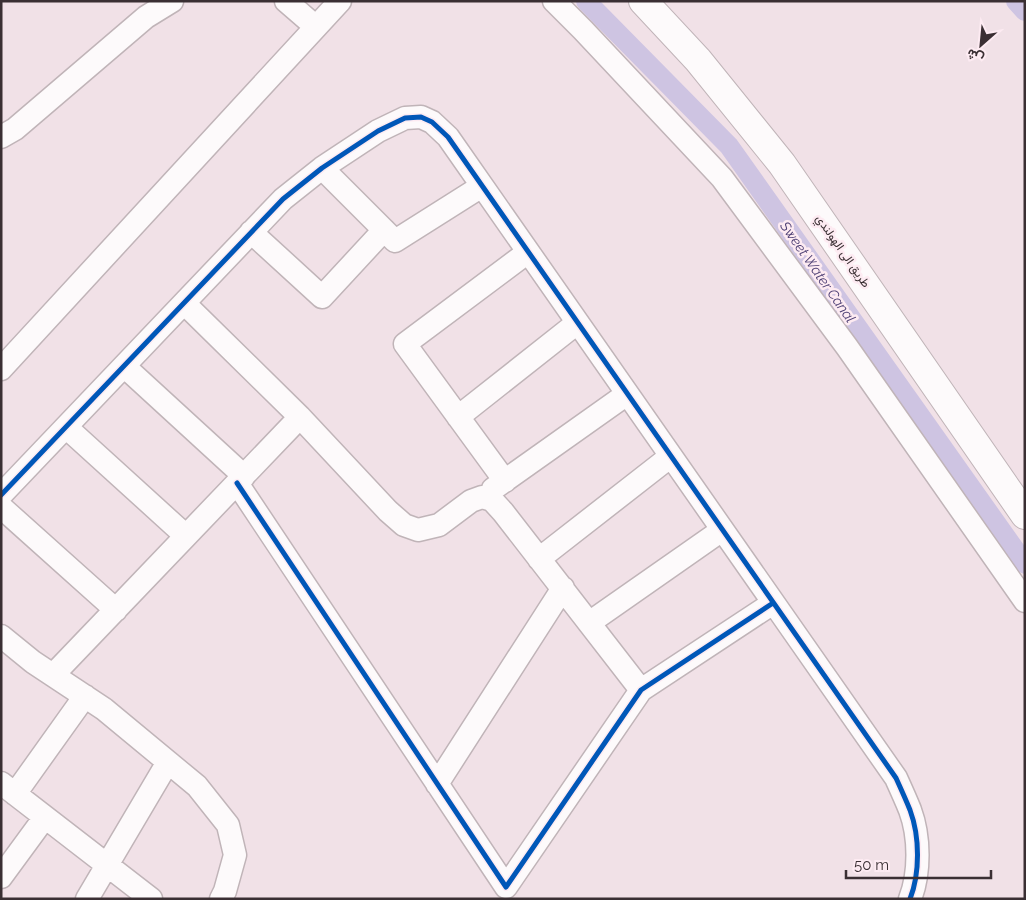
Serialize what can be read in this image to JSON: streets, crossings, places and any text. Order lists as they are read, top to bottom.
{
  "streets": {
    "street": ["طريق الى الهولندي"]
  },
  "water": ["Sweet Water Canal"],
  "scale_bar": "50 m",
  "north": "bottom left"
}
